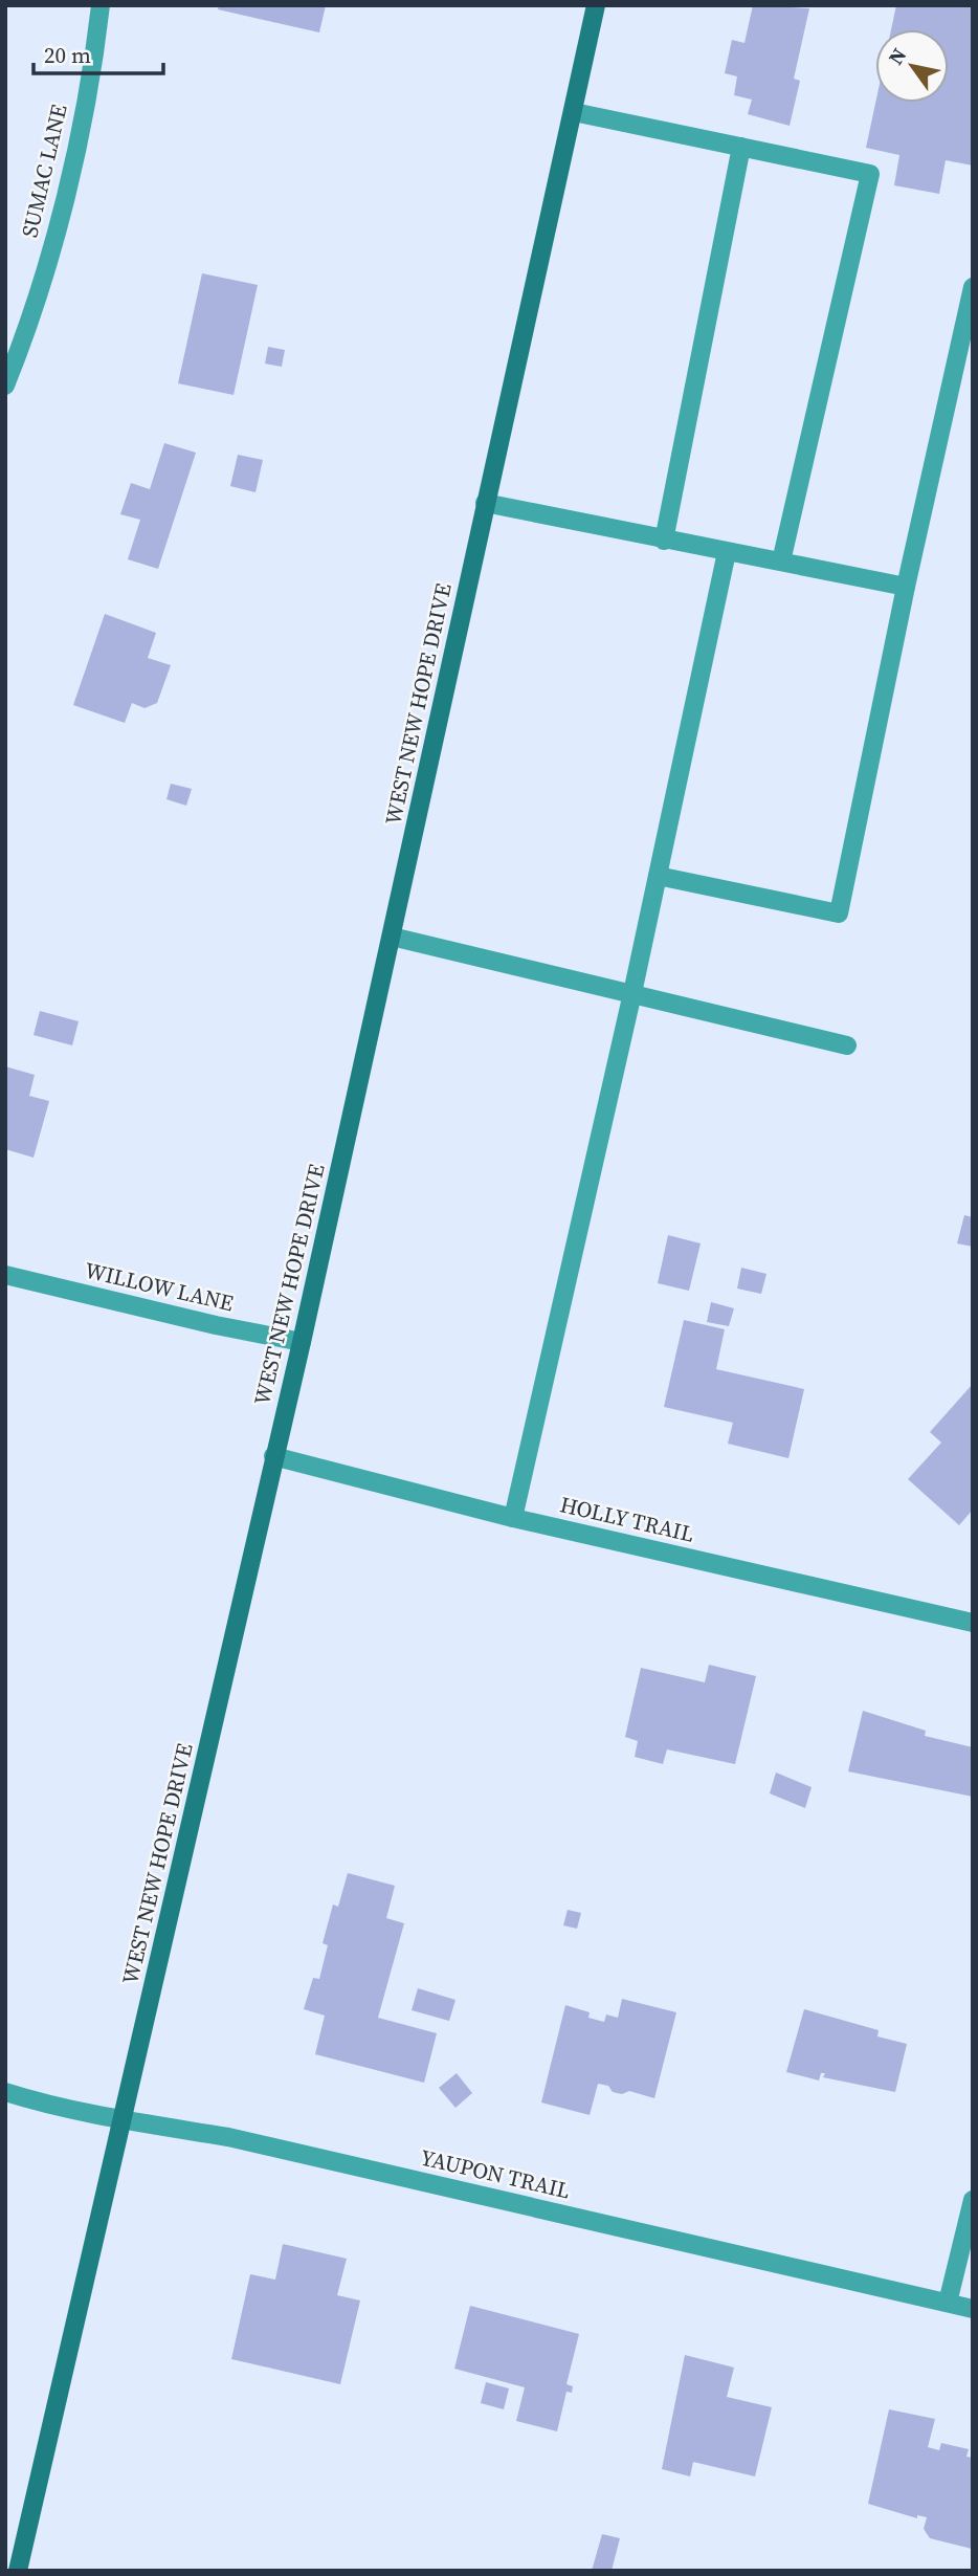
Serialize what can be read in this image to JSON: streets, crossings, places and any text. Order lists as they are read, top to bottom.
{
  "streets": {
    "main road": ["WEST NEW HOPE DRIVE"],
    "street": [
      "SUMAC LANE",
      "WILLOW LANE",
      "HOLLY TRAIL",
      "YAUPON TRAIL"
    ]
  },
  "crossings": [
    ["WEST NEW HOPE DRIVE", "WILLOW LANE"],
    ["WEST NEW HOPE DRIVE", "HOLLY TRAIL"],
    ["WEST NEW HOPE DRIVE", "YAUPON TRAIL"]
  ],
  "scale_bar": "20 m",
  "north": "top left"
}
